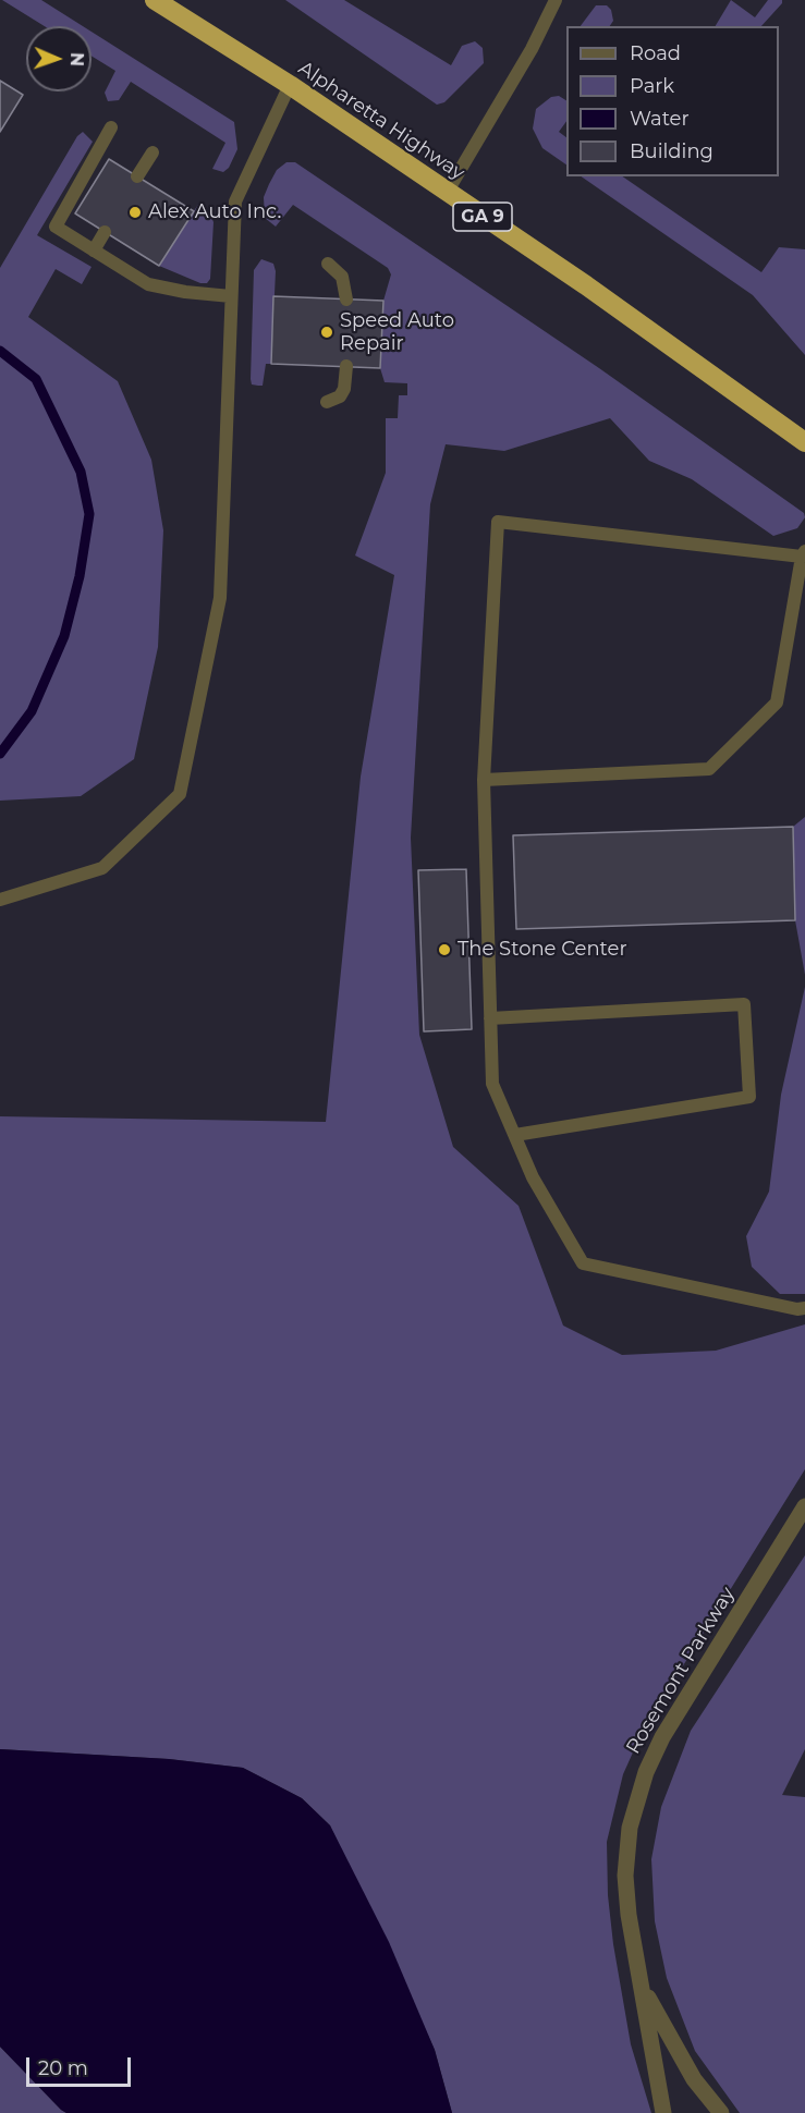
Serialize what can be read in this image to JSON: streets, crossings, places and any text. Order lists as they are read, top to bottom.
{
  "streets": {
    "highway": ["Alpharetta Highway", "GA 9"],
    "street": ["Rosemont Parkway"]
  },
  "places": ["Alex Auto Inc.", "Speed Auto Repair", "The Stone Center"],
  "legend": [
    "Road",
    "Park",
    "Water",
    "Building"
  ],
  "scale_bar": "20 m",
  "north": "right"
}
